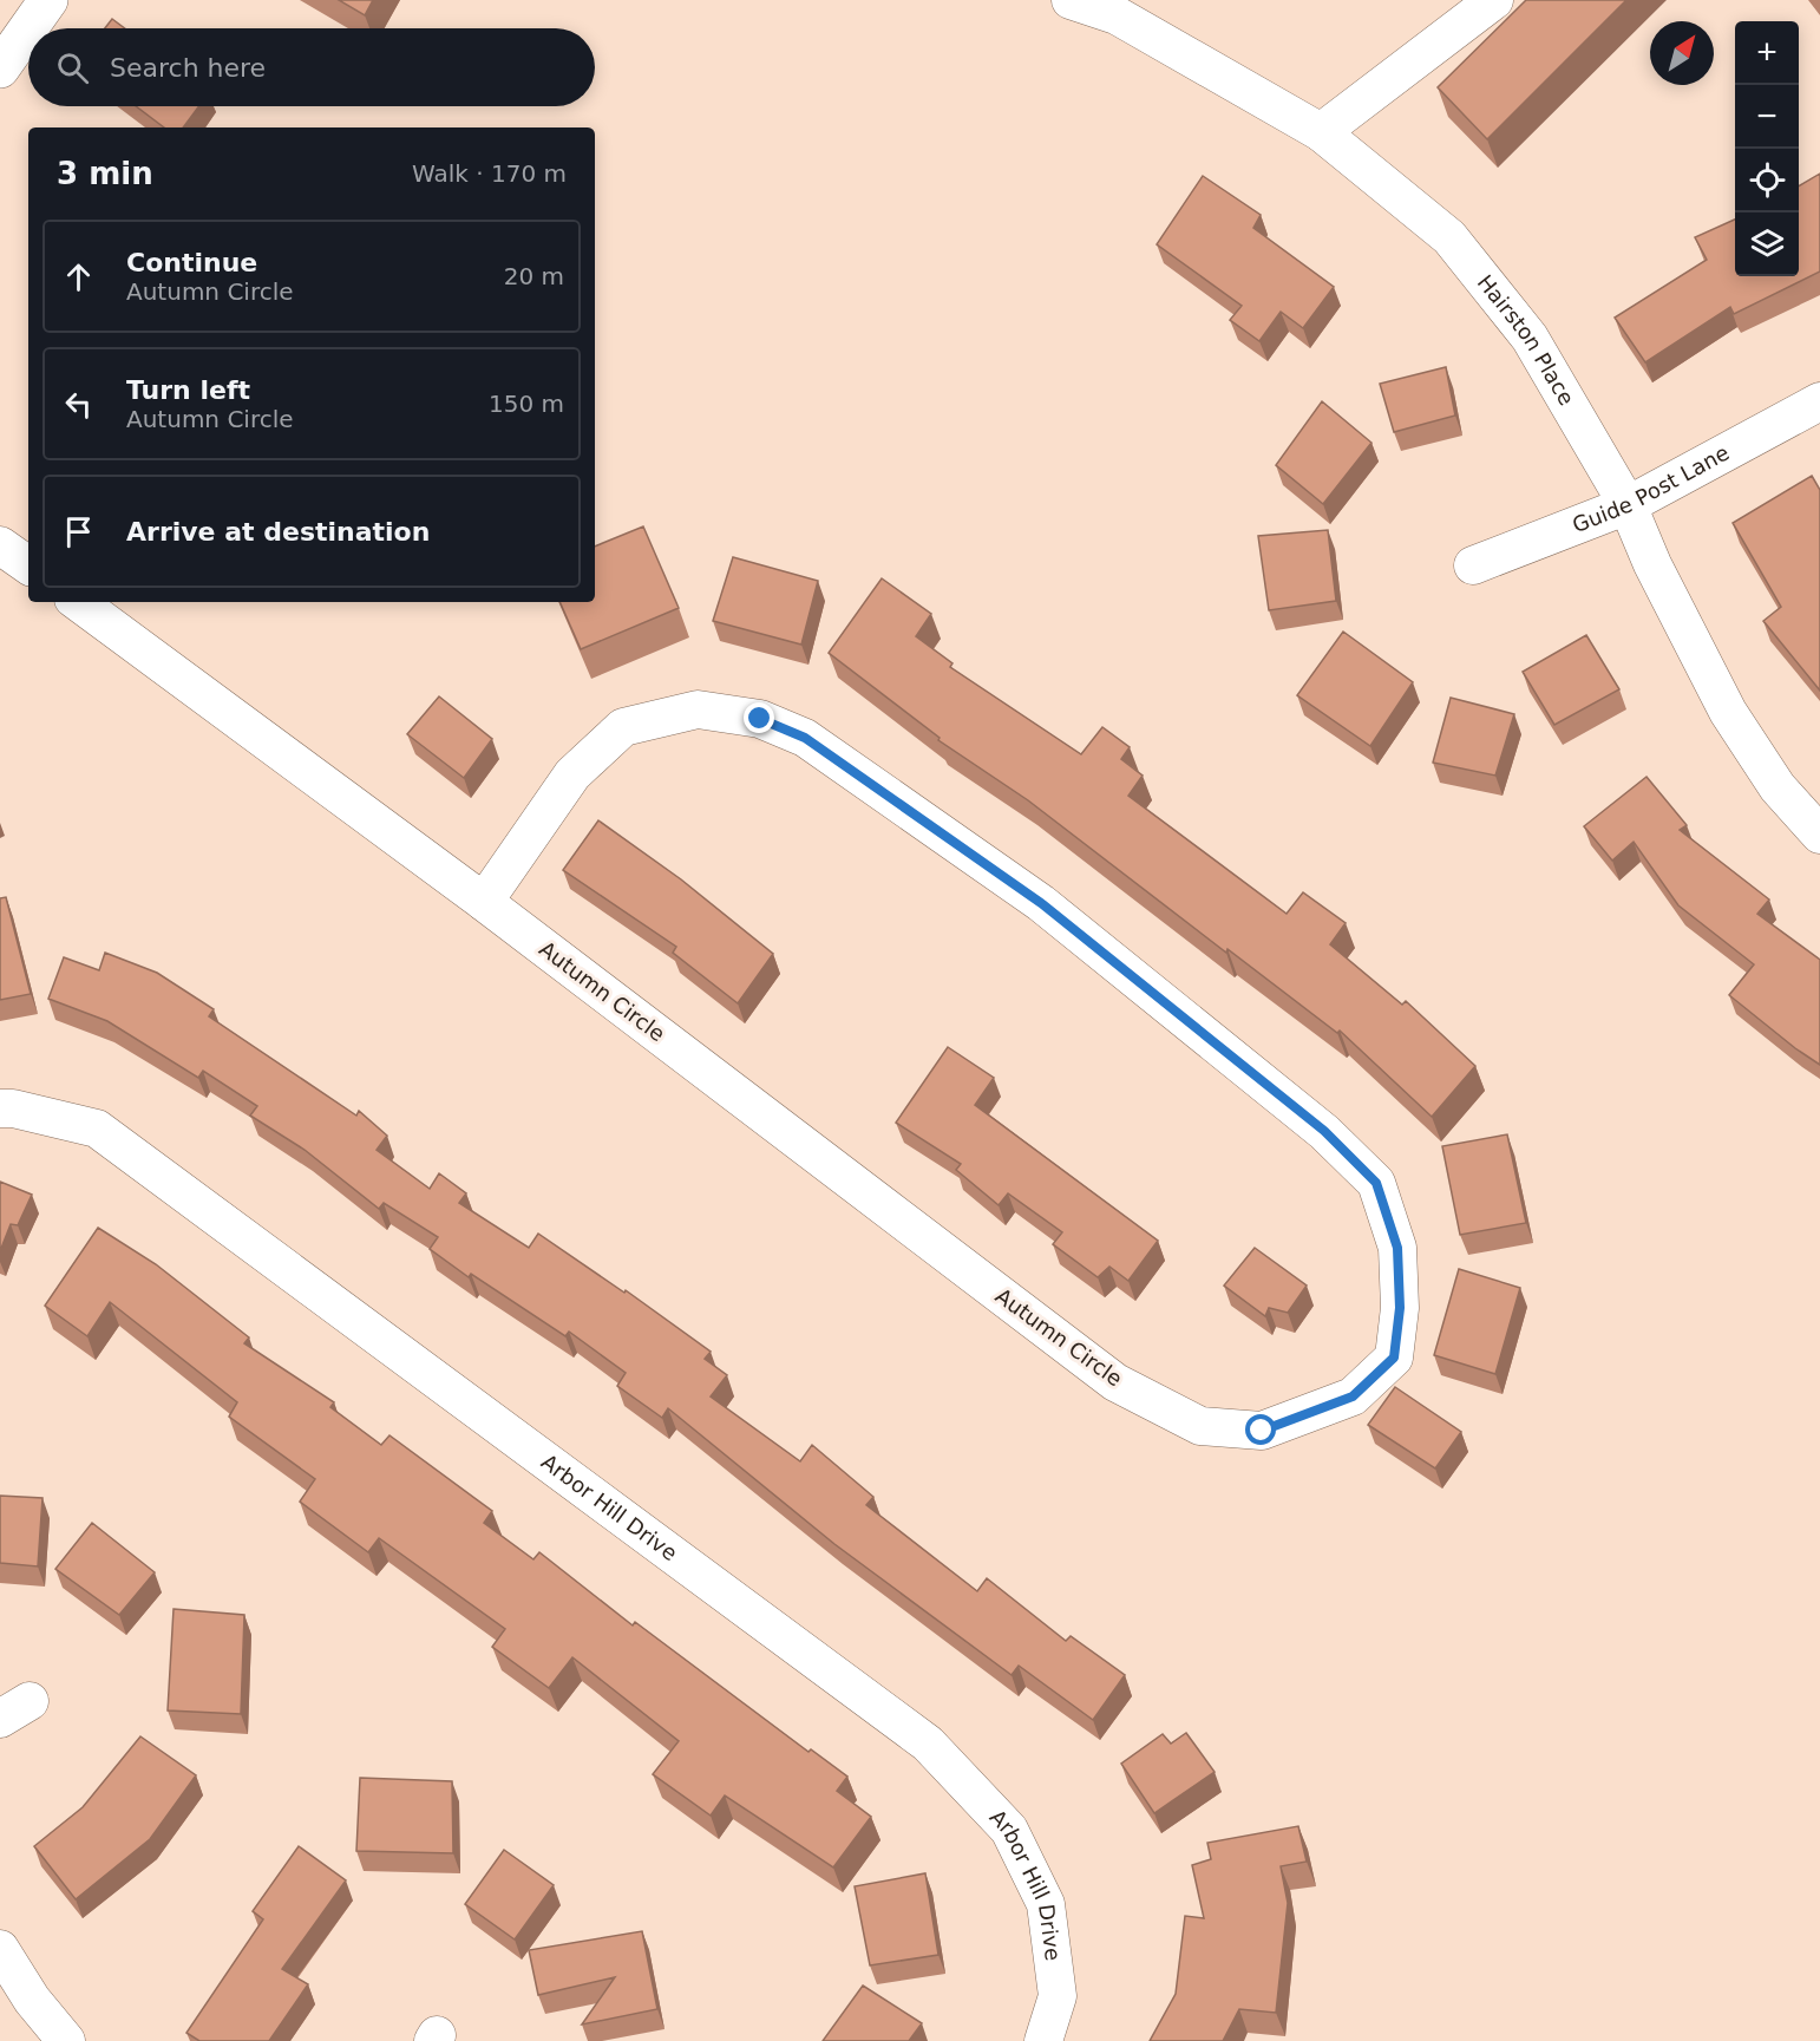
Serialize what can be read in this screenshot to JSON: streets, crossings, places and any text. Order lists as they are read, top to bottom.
{
  "streets": {
    "street": [
      "Hairston Place",
      "Guide Post Lane",
      "Autumn Circle",
      "Arbor Hill Drive"
    ]
  },
  "crossings": [
    ["Hairston Place", "Guide Post Lane"]
  ],
  "north": "top right",
  "page": {
    "map_buttons": ["+", "−"],
    "search": "Search here",
    "heading": ["3 min", "Walk · 170 m"],
    "list": [
      ["Continue", "Autumn Circle", "20 m"],
      ["Turn left", "Autumn Circle", "150 m"],
      "Arrive at destination"
    ]
  }
}
